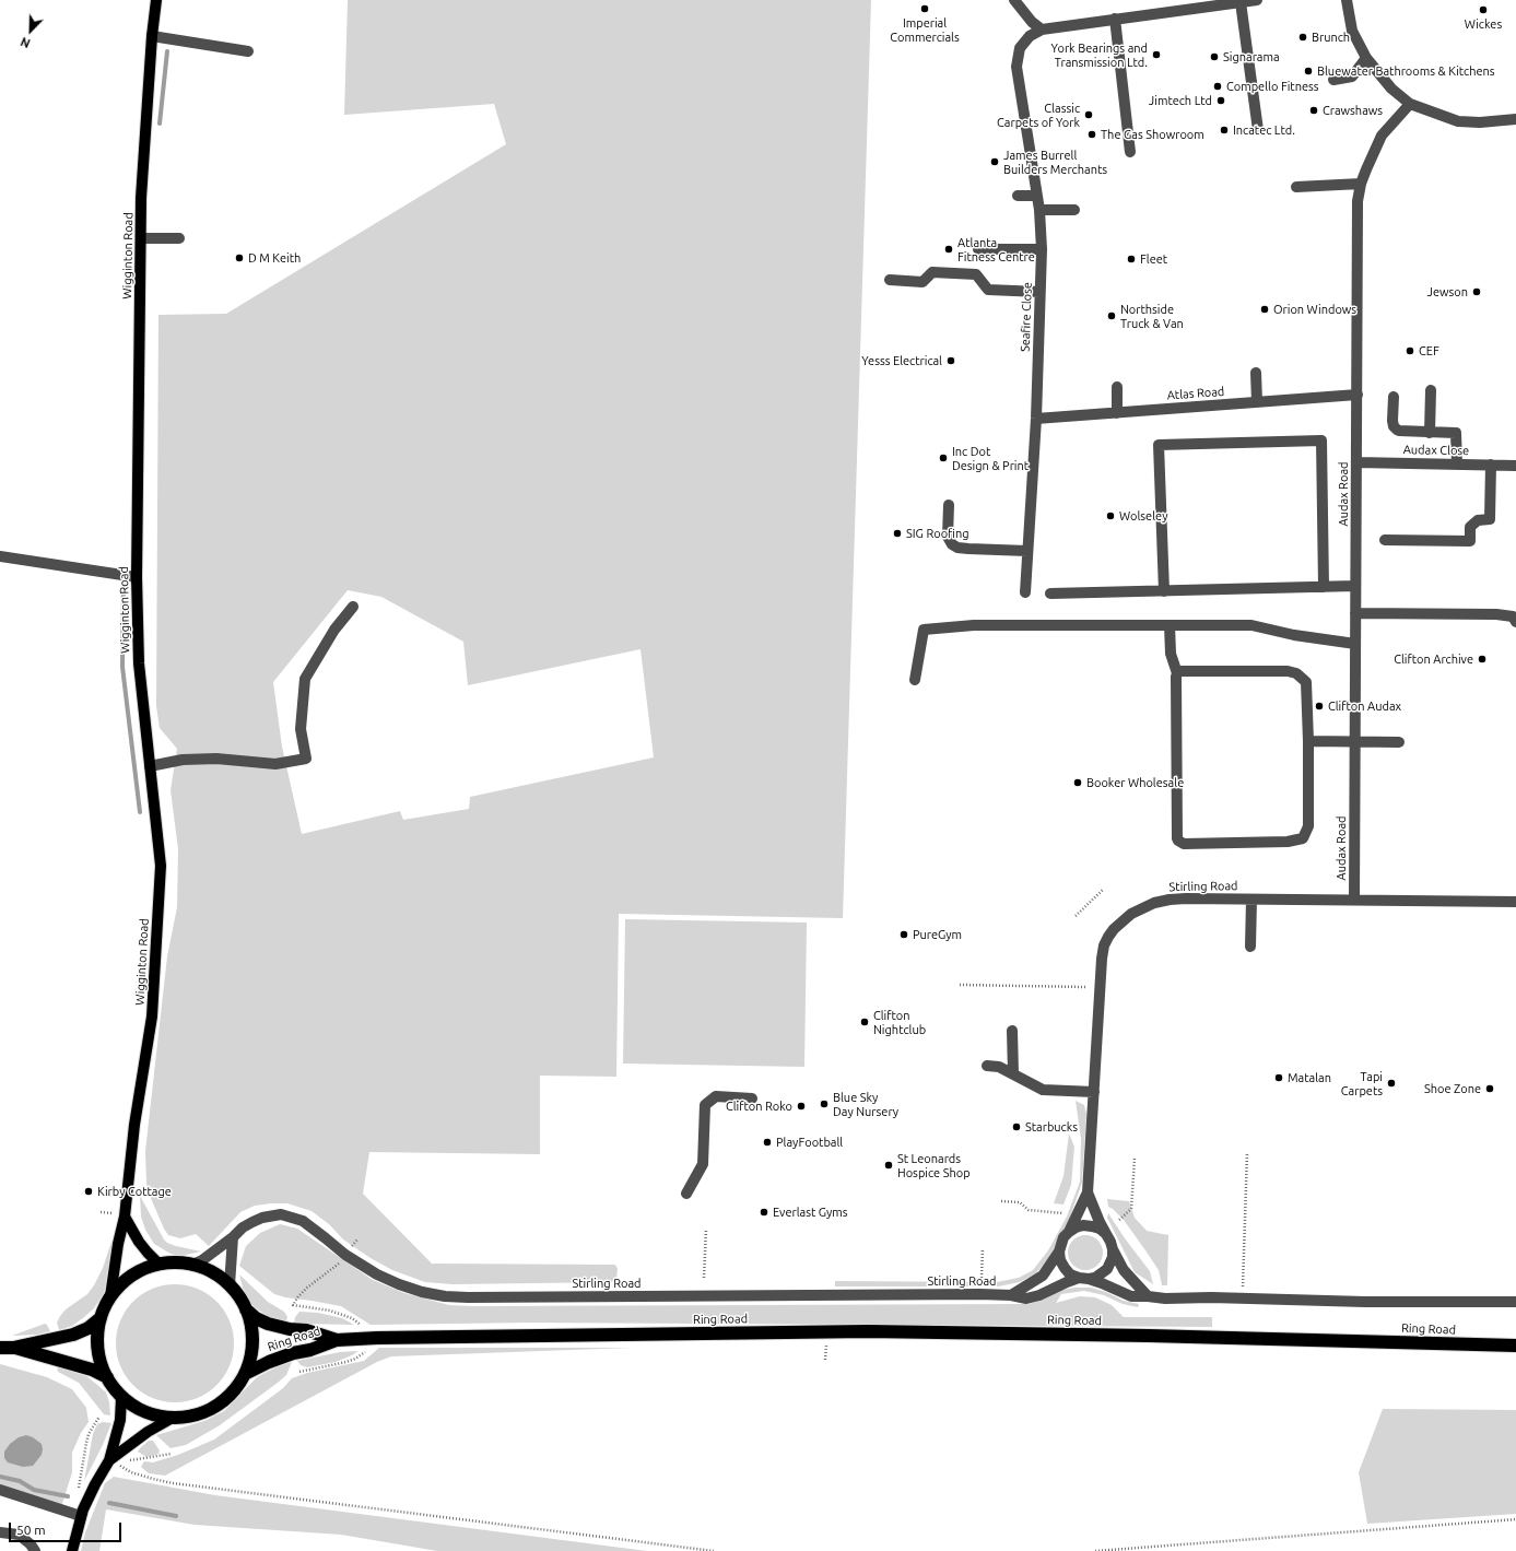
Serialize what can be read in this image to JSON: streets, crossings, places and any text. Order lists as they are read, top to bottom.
{
  "streets": {
    "highway": ["Ring Road"],
    "main road": ["Wigginton Road"],
    "street": [
      "Seafire Close",
      "Atlas Road",
      "Audax Close",
      "Audax Road",
      "Stirling Road"
    ]
  },
  "crossings": [
    ["Wigginton Road", "Stirling Road"],
    ["Wigginton Road", "Ring Road"],
    ["Seafire Close", "Atlas Road"],
    ["Atlas Road", "Audax Road"],
    ["Audax Close", "Audax Road"],
    ["Audax Road", "Stirling Road"],
    ["Stirling Road", "Ring Road"]
  ],
  "places": [
    "Imperial Commercials",
    "Wickes",
    "Brunch",
    "York Bearings and Transmission Ltd.",
    "Signarama",
    "Bluewater Bathrooms & Kitchens",
    "Compello Fitness",
    "Jimtech Ltd",
    "Crawshaws",
    "Classic Carpets of York",
    "Incatec Ltd.",
    "The Gas Showroom",
    "James Burrell Builders Merchants",
    "Atlanta Fitness Centre",
    "D M Keith",
    "Fleet",
    "Jewson",
    "Orion Windows",
    "Northside Truck & Van",
    "CEF",
    "Yesss Electrical",
    "Inc Dot Design & Print",
    "Wolseley",
    "SIG Roofing",
    "Clifton Archive",
    "Clifton Audax",
    "Booker Wholesale",
    "PureGym",
    "Clifton Nightclub",
    "Matalan",
    "Tapi Carpets",
    "Shoe Zone",
    "Blue Sky Day Nursery",
    "Clifton Roko",
    "Starbucks",
    "PlayFootball",
    "St Leonards Hospice Shop",
    "Kirby Cottage",
    "Everlast Gyms"
  ],
  "scale_bar": "50 m",
  "north": "bottom left"
}
